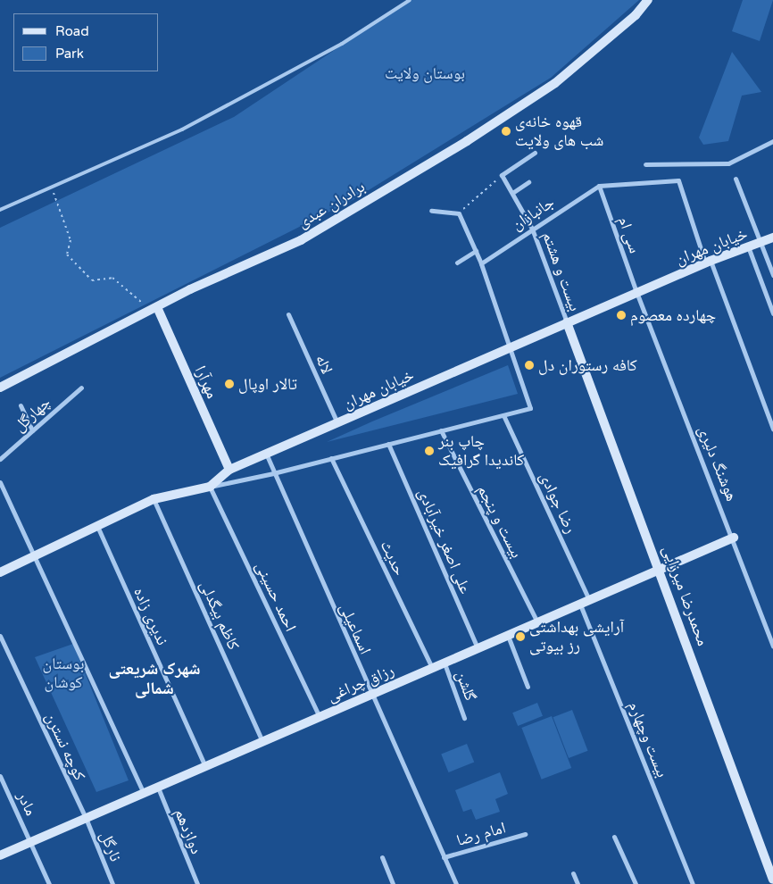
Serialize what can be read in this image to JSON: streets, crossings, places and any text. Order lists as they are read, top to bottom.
{
  "streets": {
    "main road": [
      "برادران عبدی",
      "خیابان مهران",
      "مهرآرا",
      "محمدرضا میرزایی",
      "رزاق چراغی"
    ],
    "street": [
      "جانبازان",
      "سی ام",
      "بیست و هشتم",
      "لاله",
      "چهارگل",
      "هوشنگ دلیری",
      "رضا جوادی",
      "بیست و پنجم",
      "علی اصغر خیرآبادی",
      "حدیث",
      "احمد حسینی",
      "کاظم بیگدلی",
      "ندیری زاده",
      "اسماعیلی",
      "گلشن",
      "بیست وچهارم",
      "کوچه نسترن",
      "مادر",
      "دوازدهم",
      "امام رضا",
      "نارگل"
    ]
  },
  "crossings": [
    ["برادران عبدی", "مهرآرا"],
    ["جانبازان", "سی ام"],
    ["جانبازان", "بیست و هشتم"],
    ["سی ام", "خیابان مهران"],
    ["سی ام", "هوشنگ دلیری"],
    ["خیابان مهران", "بیست و هشتم"],
    ["خیابان مهران", "لاله"],
    ["خیابان مهران", "مهرآرا"],
    ["خیابان مهران", "هوشنگ دلیری"],
    ["خیابان مهران", "محمدرضا میرزایی"],
    ["خیابان مهران", "احمد حسینی"],
    ["خیابان مهران", "کاظم بیگدلی"],
    ["خیابان مهران", "ندیری زاده"],
    ["خیابان مهران", "اسماعیلی"],
    ["بیست و هشتم", "محمدرضا میرزایی"],
    ["هوشنگ دلیری", "رزاق چراغی"],
    ["رضا جوادی", "رزاق چراغی"],
    ["بیست و پنجم", "رزاق چراغی"],
    ["علی اصغر خیرآبادی", "رزاق چراغی"],
    ["حدیث", "رزاق چراغی"],
    ["محمدرضا میرزایی", "رزاق چراغی"],
    ["احمد حسینی", "رزاق چراغی"],
    ["کاظم بیگدلی", "رزاق چراغی"],
    ["ندیری زاده", "رزاق چراغی"],
    ["اسماعیلی", "رزاق چراغی"],
    ["اسماعیلی", "امام رضا"],
    ["رزاق چراغی", "گلشن"],
    ["رزاق چراغی", "بیست وچهارم"],
    ["رزاق چراغی", "کوچه نسترن"],
    ["رزاق چراغی", "مادر"],
    ["رزاق چراغی", "دوازدهم"],
    ["رزاق چراغی", "نارگل"],
    ["کوچه نسترن", "نارگل"]
  ],
  "districts": ["شهرک شریعتی شمالی"],
  "parks": ["بوستان ولایت", "بوستان کوشان"],
  "places": [
    "قهوه خانه‌ی شب های ولایت",
    "چهارده معصوم",
    "کافه رستوران دل",
    "تالار اوپال",
    "چاپ بنر کاندیدا گرافیک",
    "آرایشی بهداشتی رز بیوتی"
  ],
  "legend": ["Road", "Park"]
}
